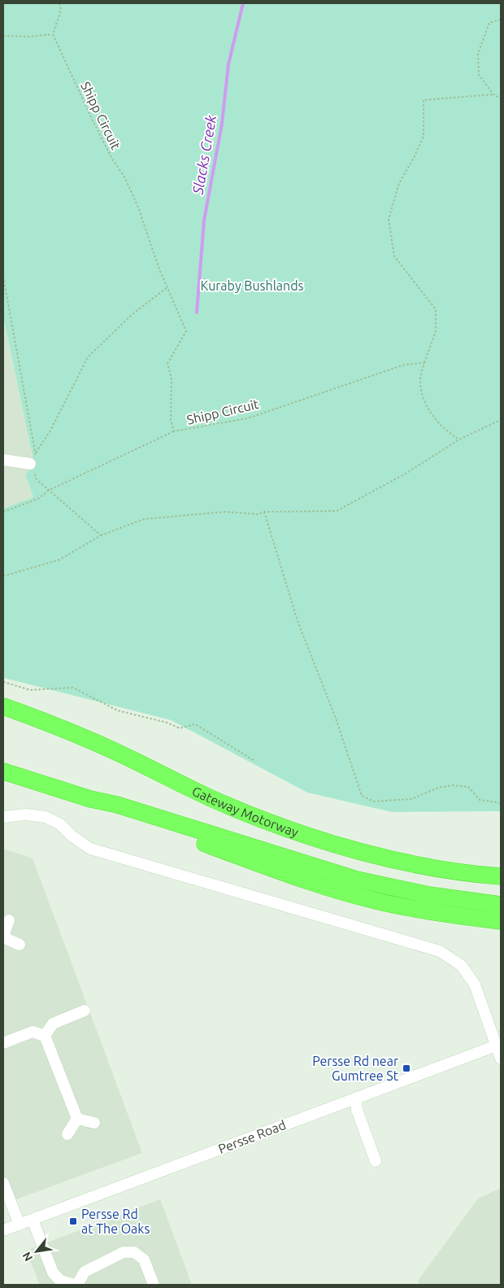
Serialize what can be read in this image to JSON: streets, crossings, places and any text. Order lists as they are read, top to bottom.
{
  "streets": {
    "highway": ["Gateway Motorway"],
    "street": ["Persse Road"],
    "path": ["Shipp Circuit"]
  },
  "water": ["Slacks Creek"],
  "parks": ["Kuraby Bushlands"],
  "places": {
    "transit": ["Persse Rd near Gumtree St", "Persse Rd at The Oaks"]
  },
  "north": "bottom left"
}
